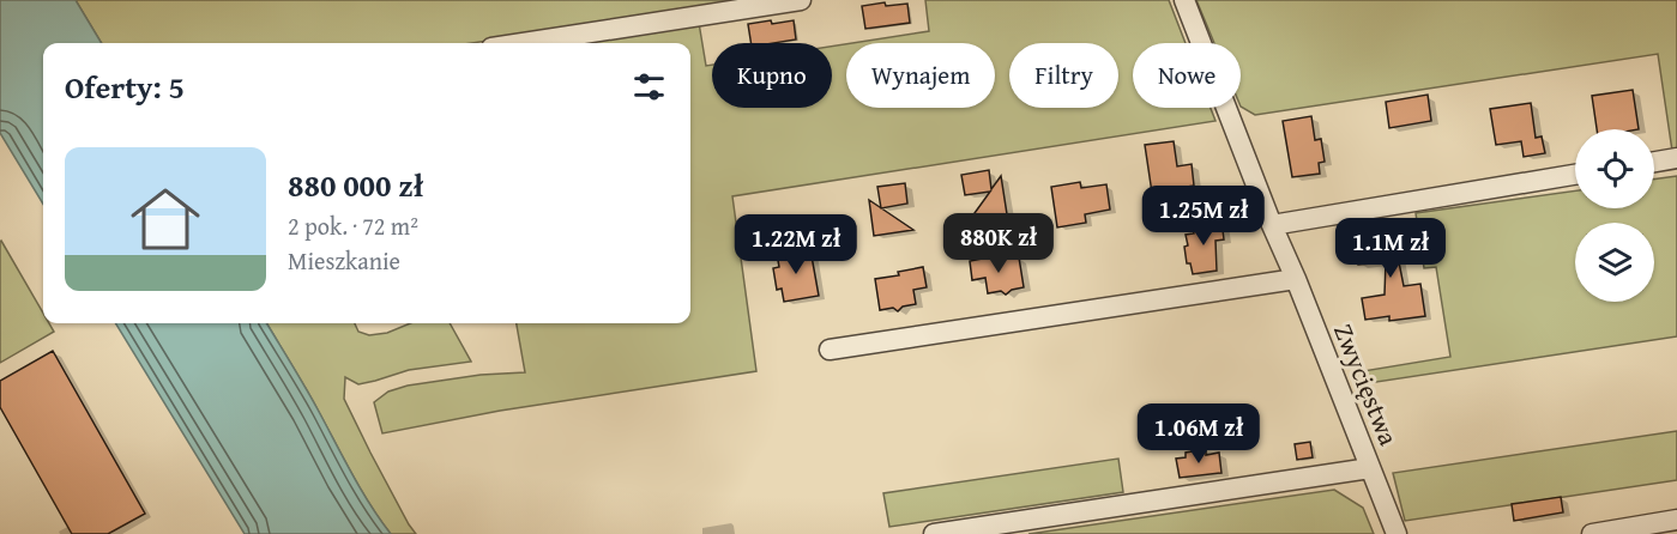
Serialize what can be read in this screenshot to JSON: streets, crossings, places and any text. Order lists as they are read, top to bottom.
{
  "streets": {
    "street": ["Zwycięstwa"]
  },
  "page": {
    "chip": [
      "Kupno",
      "Wynajem",
      "Filtry",
      "Nowe"
    ],
    "heading": "Oferty: 5",
    "list": [
      {
        "name": "880 000 zł",
        "note": "2 pok. · 72 m² · Mieszkanie"
      }
    ],
    "price": [
      "1.25M zł",
      "880K zł",
      "1.22M zł",
      "1.1M zł",
      "1.06M zł"
    ]
  }
}
